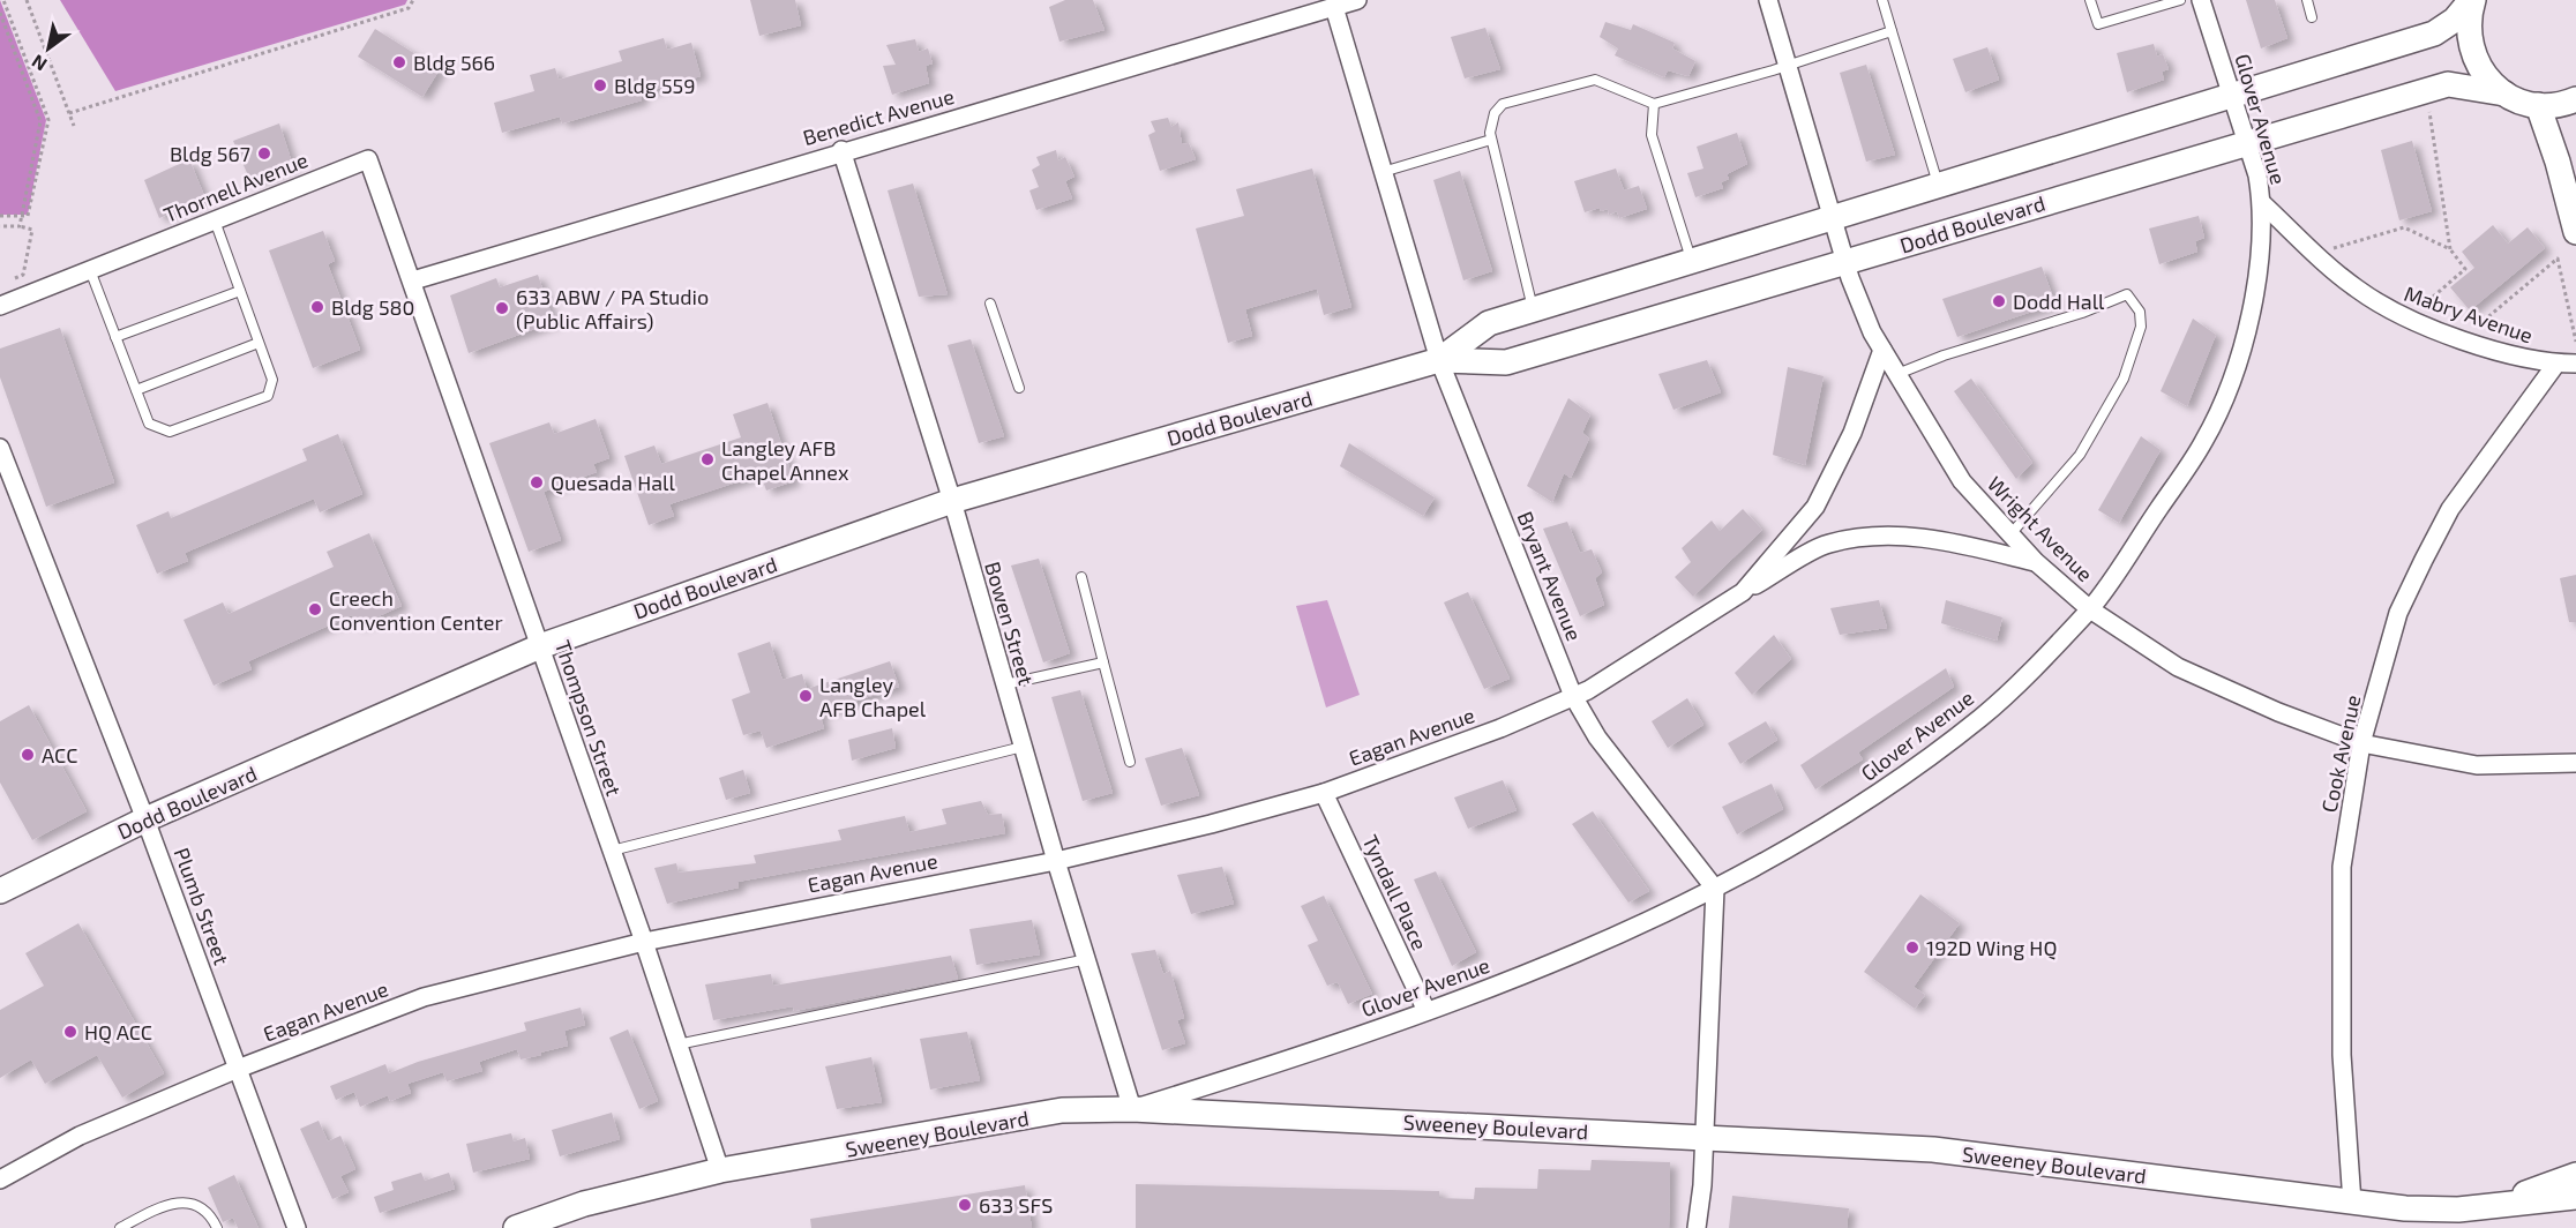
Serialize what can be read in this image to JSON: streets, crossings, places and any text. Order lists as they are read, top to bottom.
{
  "streets": {
    "street": [
      "Benedict Avenue",
      "Glover Avenue",
      "Thornell Avenue",
      "Dodd Boulevard",
      "Mabry Avenue",
      "Wright Avenue",
      "Bryant Avenue",
      "Bowen Street",
      "Thompson Street",
      "Eagan Avenue",
      "Cook Avenue",
      "Tyndall Place",
      "Plumb Street",
      "Sweeney Boulevard"
    ]
  },
  "crossings": [
    ["Benedict Avenue", "Thornell Avenue"],
    ["Benedict Avenue", "Bryant Avenue"],
    ["Benedict Avenue", "Bowen Street"],
    ["Benedict Avenue", "Thompson Street"],
    ["Glover Avenue", "Dodd Boulevard"],
    ["Glover Avenue", "Mabry Avenue"],
    ["Glover Avenue", "Wright Avenue"],
    ["Glover Avenue", "Bryant Avenue"],
    ["Glover Avenue", "Bowen Street"],
    ["Glover Avenue", "Tyndall Place"],
    ["Glover Avenue", "Sweeney Boulevard"],
    ["Thornell Avenue", "Thompson Street"],
    ["Dodd Boulevard", "Wright Avenue"],
    ["Dodd Boulevard", "Bryant Avenue"],
    ["Dodd Boulevard", "Bowen Street"],
    ["Dodd Boulevard", "Thompson Street"],
    ["Dodd Boulevard", "Plumb Street"],
    ["Mabry Avenue", "Cook Avenue"],
    ["Wright Avenue", "Eagan Avenue"],
    ["Wright Avenue", "Cook Avenue"],
    ["Bryant Avenue", "Eagan Avenue"],
    ["Bowen Street", "Eagan Avenue"],
    ["Bowen Street", "Sweeney Boulevard"],
    ["Thompson Street", "Eagan Avenue"],
    ["Thompson Street", "Sweeney Boulevard"],
    ["Eagan Avenue", "Tyndall Place"],
    ["Eagan Avenue", "Plumb Street"],
    ["Cook Avenue", "Sweeney Boulevard"]
  ],
  "places": [
    "Bldg 566",
    "Bldg 559",
    "Bldg 567",
    "Dodd Hall",
    "Bldg 580",
    "633 ABW / PA Studio (Public Affairs)",
    "Langley AFB Chapel Annex",
    "Quesada Hall",
    "Creech Convention Center",
    "Langley AFB Chapel",
    "ACC",
    "192D Wing HQ",
    "HQ ACC",
    "633 SFS"
  ],
  "north": "bottom left"
}
